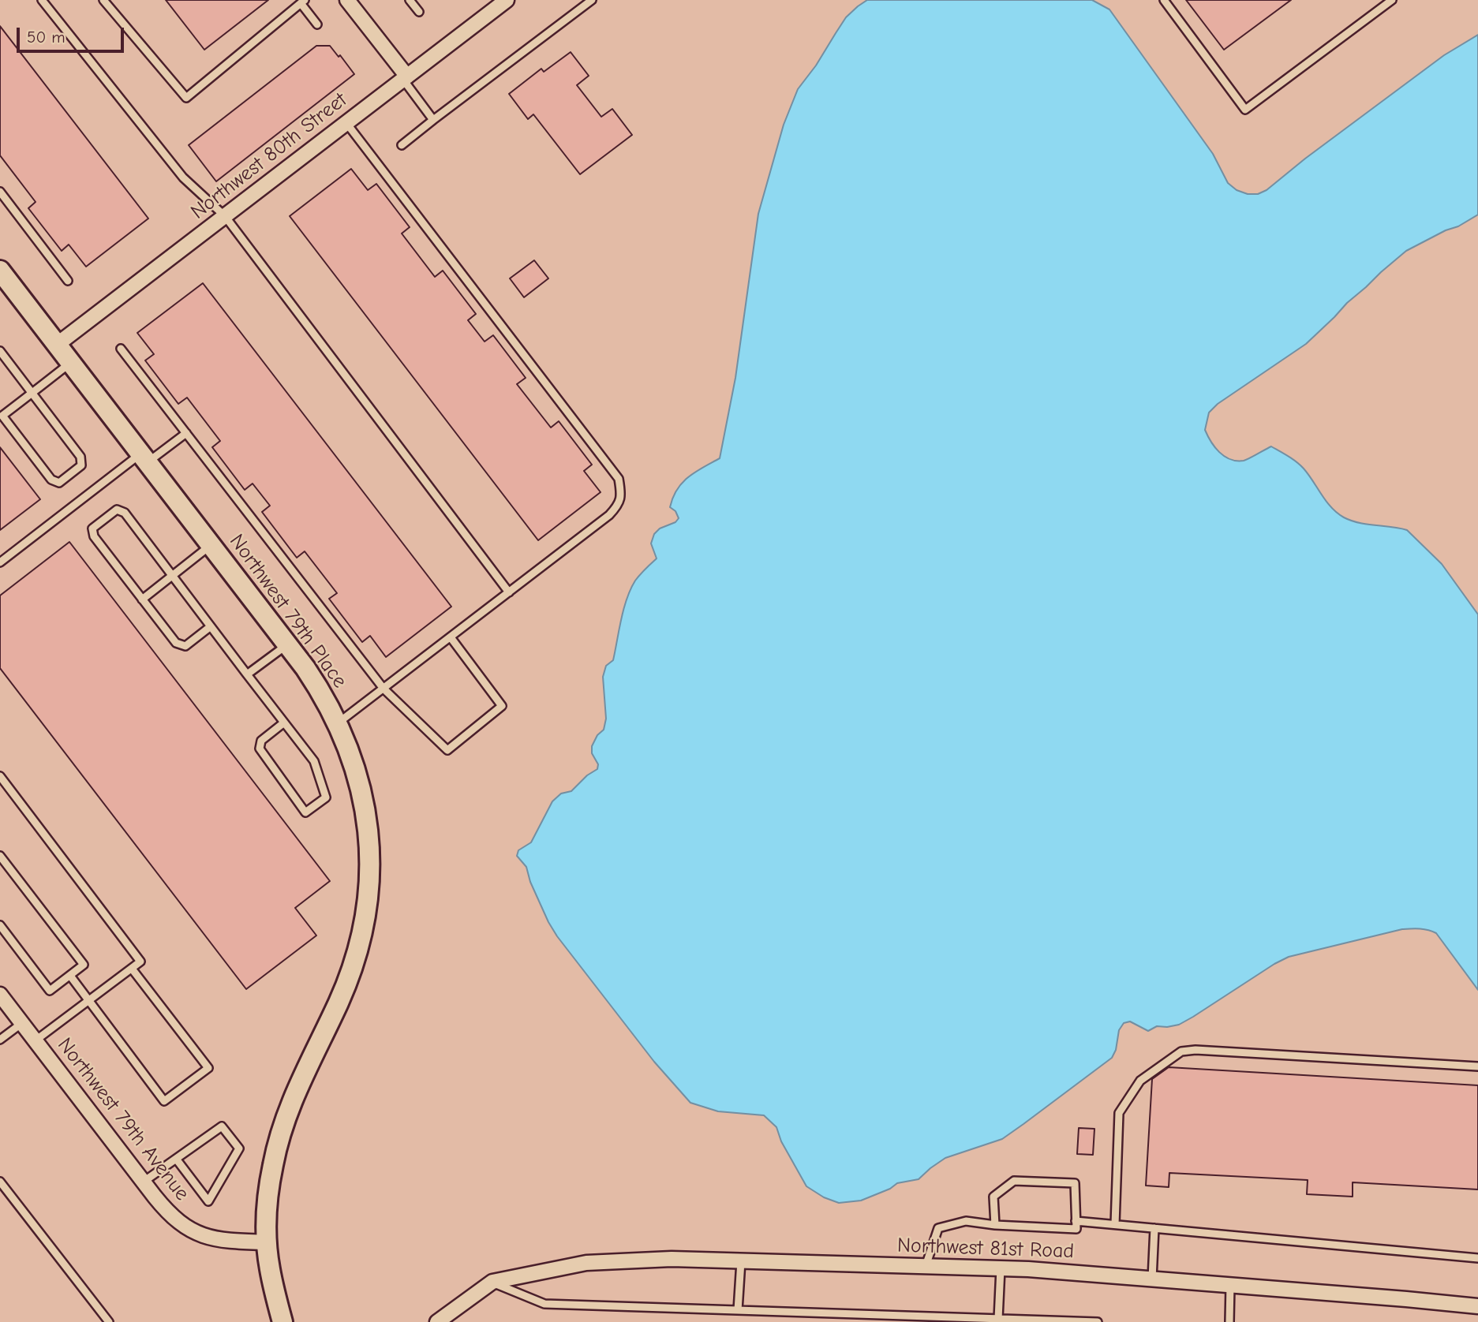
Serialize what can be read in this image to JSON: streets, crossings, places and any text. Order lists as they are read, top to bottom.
{
  "streets": {
    "main road": ["Northwest 79th Place"],
    "street": ["Northwest 80th Street", "Northwest 79th Avenue", "Northwest 81st Road"]
  },
  "crossings": [
    ["Northwest 80th Street", "Northwest 79th Place"],
    ["Northwest 79th Place", "Northwest 79th Avenue"]
  ],
  "scale_bar": "50 m"
}
